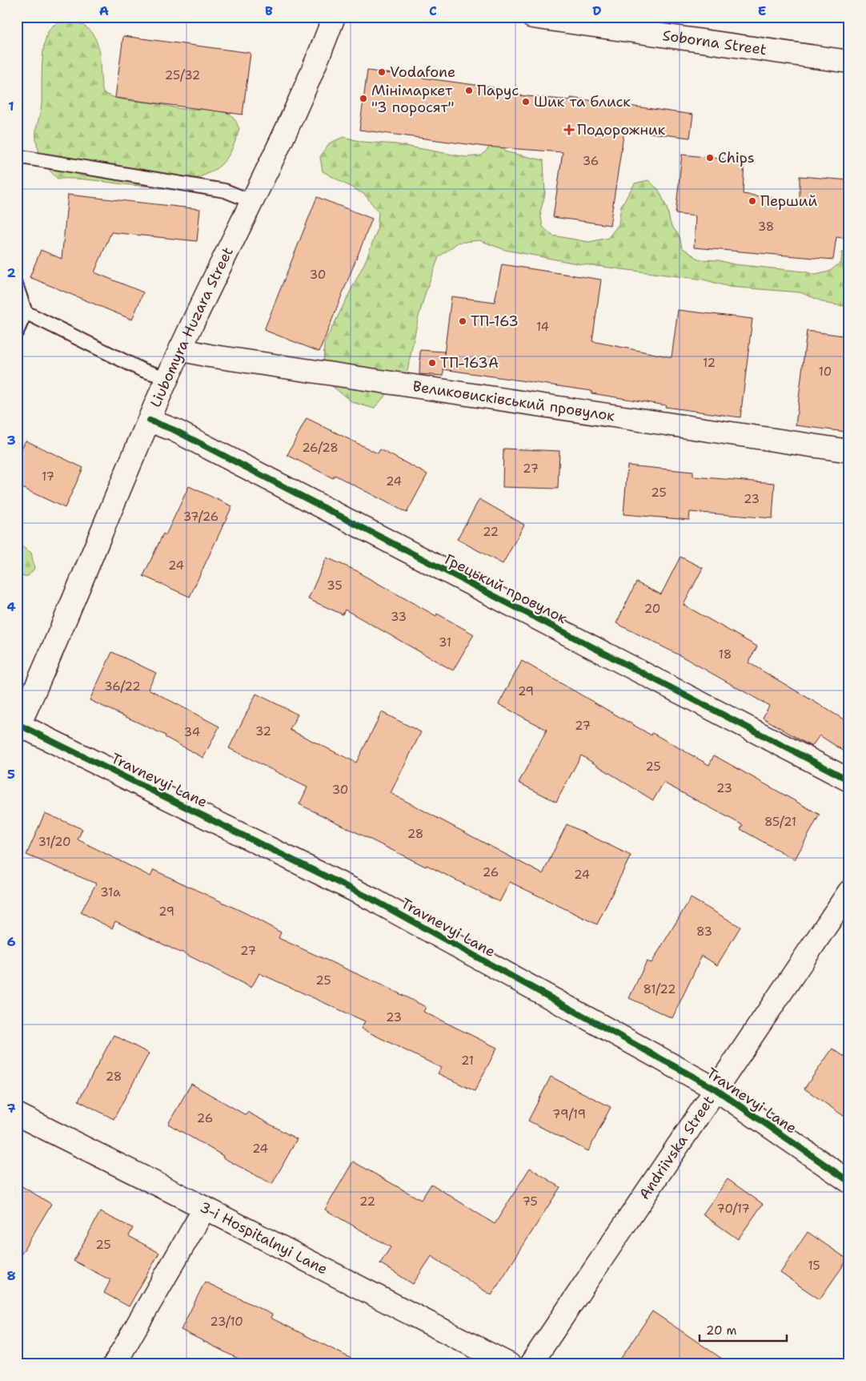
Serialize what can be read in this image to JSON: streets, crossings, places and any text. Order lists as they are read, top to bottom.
{
  "streets": {
    "street": [
      "Soborna Street",
      "Liubomyra Huzara Street",
      "Великовисківський провулок",
      "Грецький провулок",
      "Travnevyi Lane",
      "Andriivska Street",
      "3-i Hospitalnyi Lane"
    ]
  },
  "crossings": [
    ["Liubomyra Huzara Street", "Великовисківський провулок"],
    ["Liubomyra Huzara Street", "Грецький провулок"],
    ["Liubomyra Huzara Street", "Travnevyi Lane"],
    ["Travnevyi Lane", "Andriivska Street"]
  ],
  "places": {
    "other": [
      "Vodafone",
      "Парус",
      "Мінімаркет \"3 поросят\"",
      "Шик та блиск",
      "Chips",
      "Перший",
      "ТП-163",
      "ТП-163А"
    ],
    "health": ["Подорожник"]
  },
  "house_numbers": [
    "25/32",
    "36",
    "38",
    "30",
    "14",
    "12",
    "10",
    "26/28",
    "27",
    "17",
    "24",
    "25",
    "23",
    "37/26",
    "22",
    "24",
    "35",
    "20",
    "33",
    "31",
    "18",
    "36/22",
    "29",
    "27",
    "32",
    "34",
    "25",
    "23",
    "30",
    "85/21",
    "28",
    "31/20",
    "26",
    "24",
    "31а",
    "29",
    "83",
    "27",
    "25",
    "81/22",
    "23",
    "21",
    "28",
    "79/19",
    "26",
    "24",
    "22",
    "75",
    "70/17",
    "25",
    "15",
    "23/10"
  ],
  "scale_bar": "20 m",
  "grid": {
    "columns": [
      "A",
      "B",
      "C",
      "D",
      "E"
    ],
    "rows": [
      "1",
      "2",
      "3",
      "4",
      "5",
      "6",
      "7",
      "8"
    ]
  }
}
